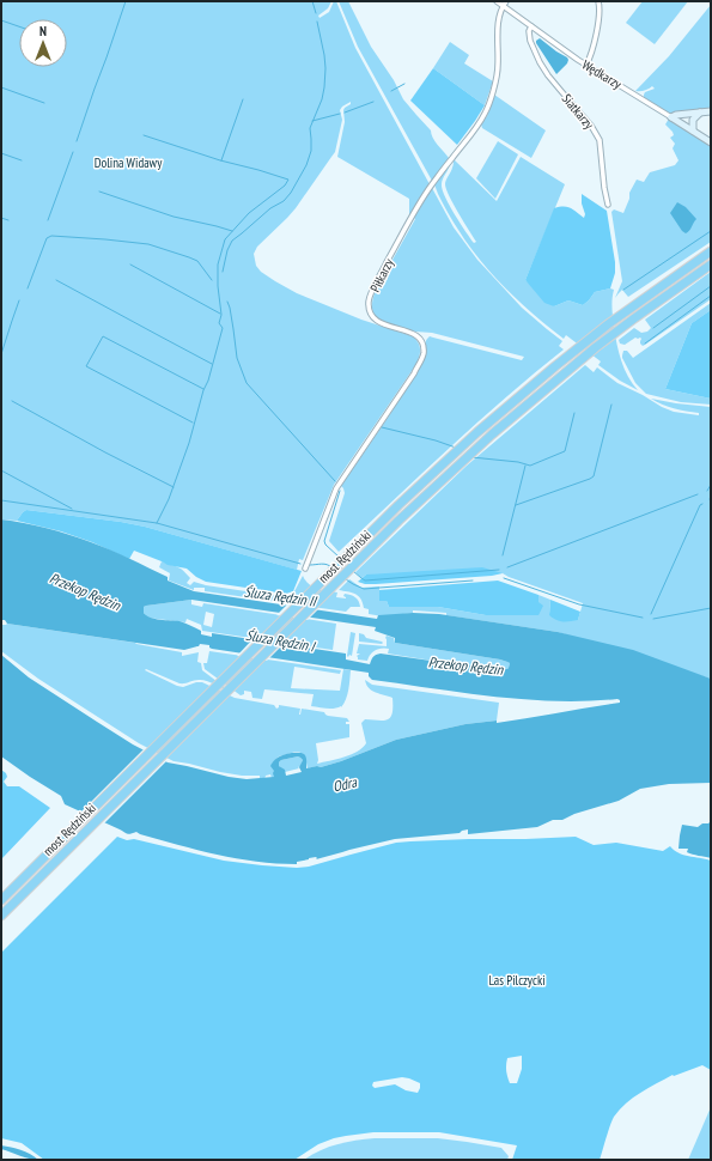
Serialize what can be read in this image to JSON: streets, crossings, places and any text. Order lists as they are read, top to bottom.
{
  "streets": {
    "highway": ["most Rędziński"],
    "street": ["Wędkarzy", "Siatkarzy", "Piłkarzy"]
  },
  "crossings": [
    ["Wędkarzy", "Siatkarzy"],
    ["Wędkarzy", "Piłkarzy"]
  ],
  "water": [
    "Przekop Rędzin",
    "Śluza Rędzin II",
    "Śluza Rędzin I",
    "Odra"
  ],
  "parks": ["Dolina Widawy", "Las Pilczycki"],
  "north": "top"
}
